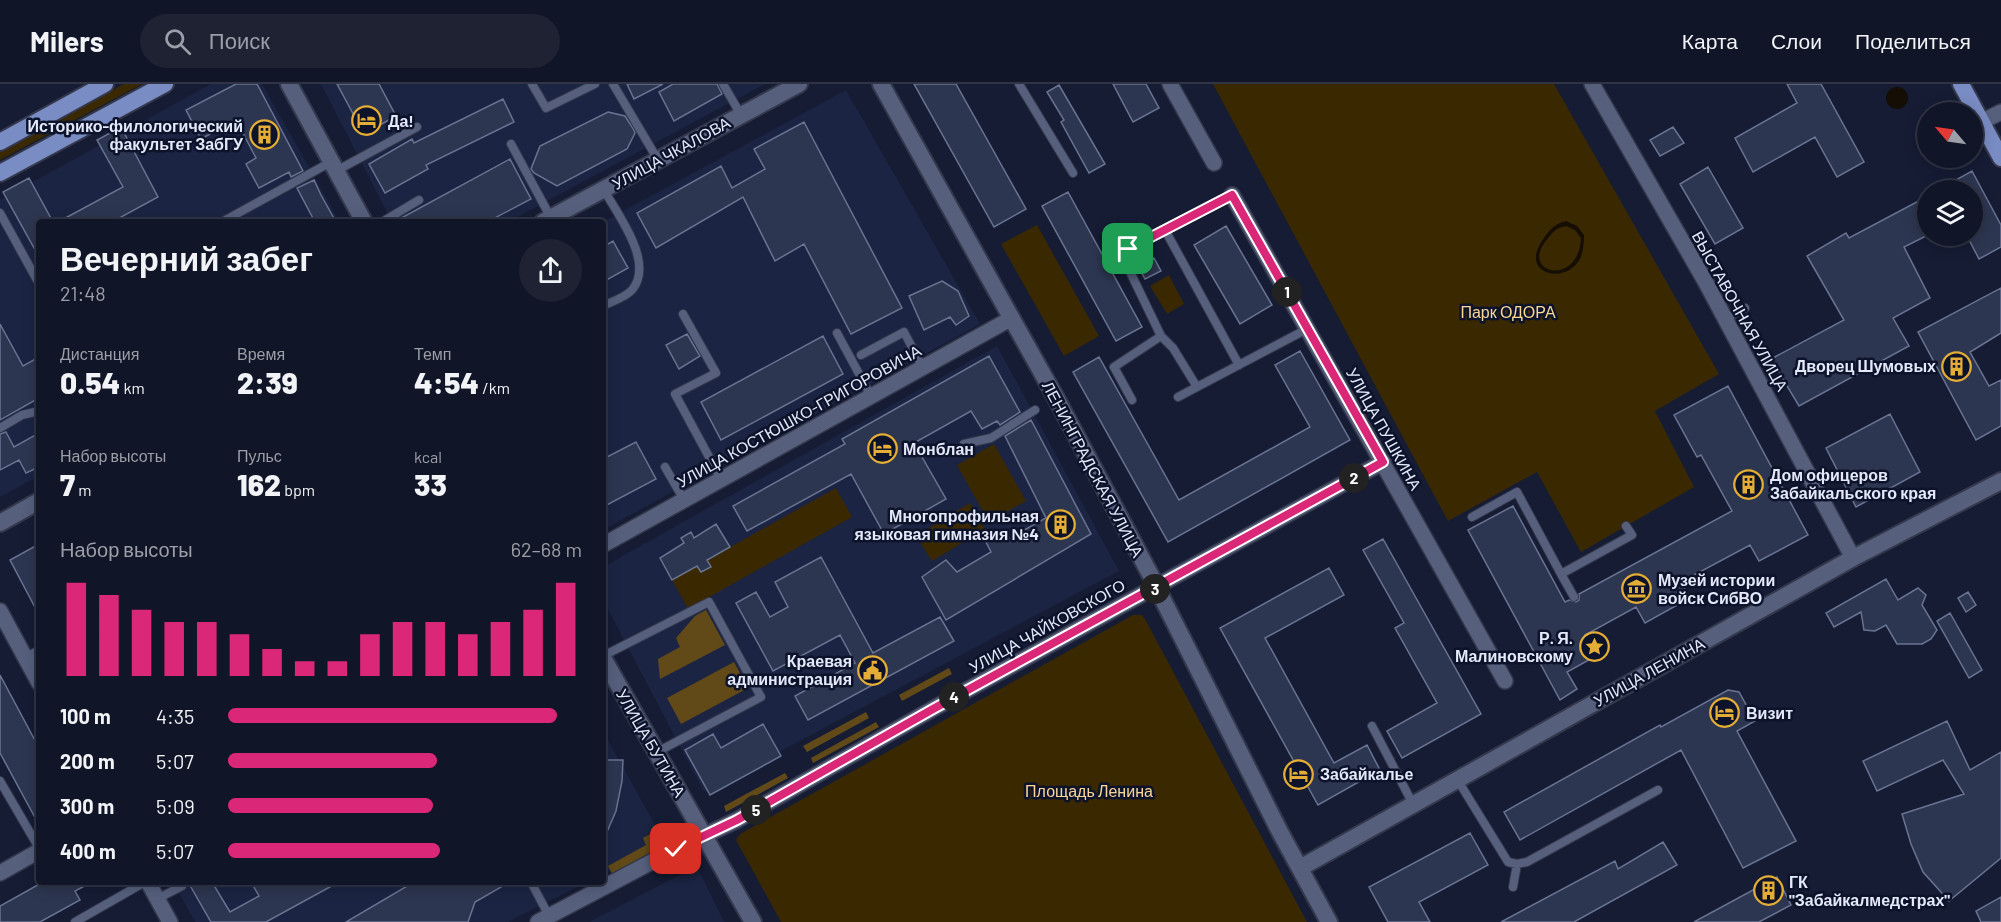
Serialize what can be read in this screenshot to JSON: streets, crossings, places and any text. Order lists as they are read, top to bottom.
{
  "streets": {
    "main road": [
      "УЛИЦА ЧКАЛОВА",
      "ЛЕНИНГРАДСКАЯ УЛИЦА",
      "УЛИЦА ЛЕНИНА",
      "УЛИЦА БУТИНА"
    ],
    "street": [
      "ВЫСТАВОЧНАЯ УЛИЦА",
      "УЛИЦА КОСТЮШКО-ГРИГОРОВИЧА",
      "УЛИЦА ПУШКИНА",
      "УЛИЦА ЧАЙКОВСКОГО"
    ]
  },
  "crossings": [
    ["ВЫСТАВОЧНАЯ УЛИЦА", "УЛИЦА ЛЕНИНА"],
    ["УЛИЦА КОСТЮШКО-ГРИГОРОВИЧА", "ЛЕНИНГРАДСКАЯ УЛИЦА"],
    ["УЛИЦА ПУШКИНА", "УЛИЦА ЧАЙКОВСКОГО"],
    ["ЛЕНИНГРАДСКАЯ УЛИЦА", "УЛИЦА ЧАЙКОВСКОГО"],
    ["ЛЕНИНГРАДСКАЯ УЛИЦА", "УЛИЦА ЛЕНИНА"],
    ["УЛИЦА ЧАЙКОВСКОГО", "УЛИЦА БУТИНА"]
  ],
  "parks": ["Парк ОДОРА", "Площадь Ленина"],
  "places": {
    "hotel": [
      "Да!",
      "Монблан",
      "Визит",
      "Забайкалье"
    ],
    "building": [
      "Историко-филологический факультет ЗабГУ",
      "Дворец Шумовых",
      "Дом офицеров Забайкальского края",
      "Многопрофильная языковая гимназия №4",
      "ГК \"Забайкалмедстрах\""
    ],
    "museum": ["Музей истории войск СибВО"],
    "place": ["Р. Я. Малиновскому"],
    "public building": ["Краевая администрация"]
  },
  "north": "top left",
  "page": {
    "header": "Milers",
    "search": "Поиск",
    "nav": ["Карта", "Слои", "Поделиться"],
    "heading": ["Вечерний забег", "21:48"],
    "pins": [
      "1",
      "2",
      "3",
      "4",
      "5"
    ],
    "stats": [
      ["Дистанция", "0.54 km"],
      ["Время", "2:39"],
      ["Темп", "4:54 /km"],
      ["Набор высоты", "7 m"],
      ["Пульс", "162 bpm"],
      ["kcal", "33"]
    ],
    "chart": ["Набор высоты", "62–68 m"],
    "list": [
      {
        "name": "100 m",
        "note": "4:35"
      },
      {
        "name": "200 m",
        "note": "5:07"
      },
      {
        "name": "300 m",
        "note": "5:09"
      },
      {
        "name": "400 m",
        "note": "5:07"
      }
    ]
  }
}
